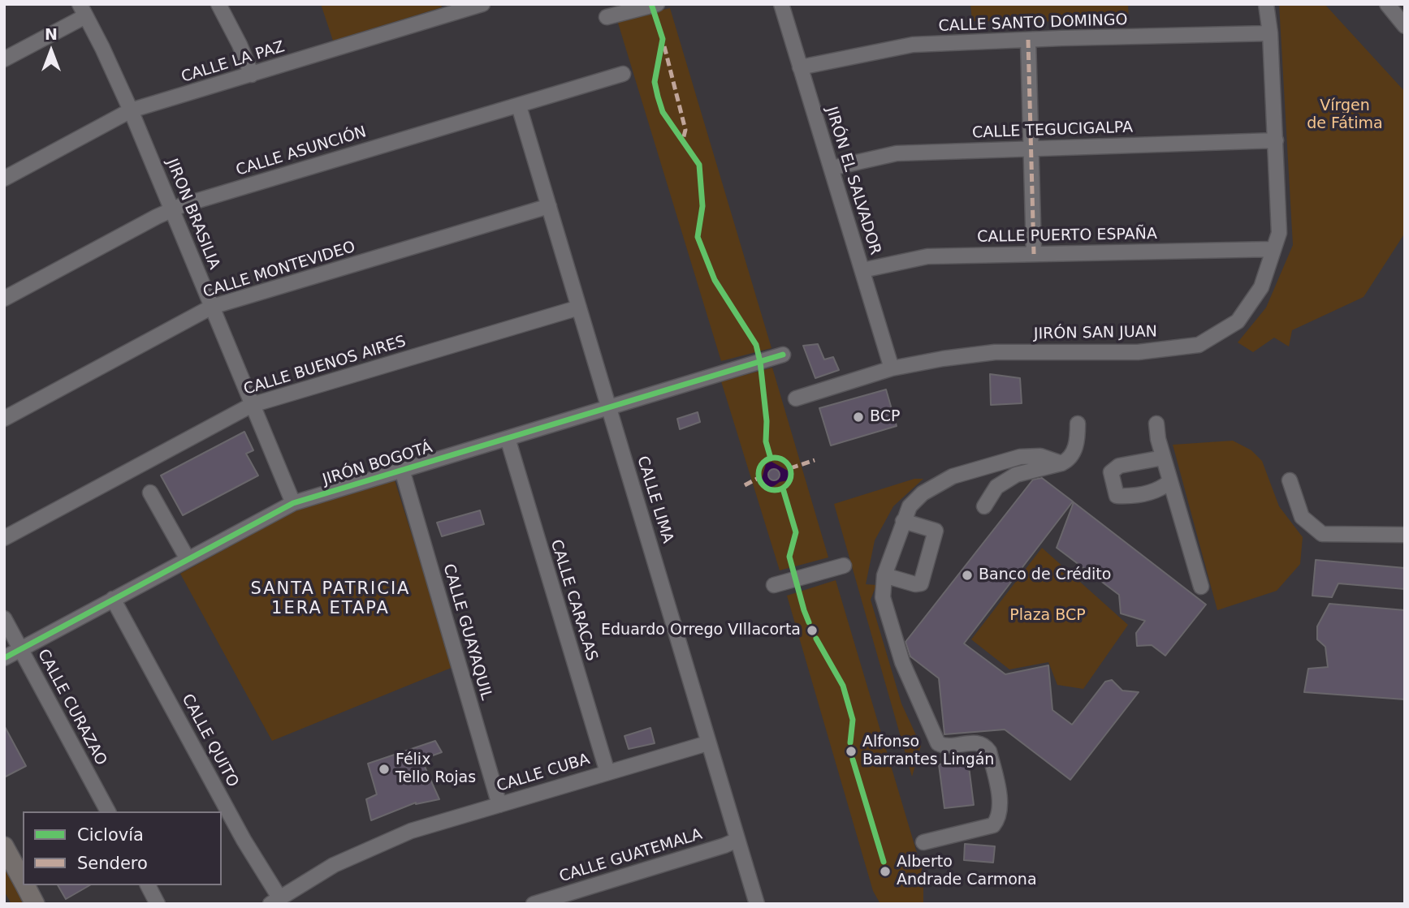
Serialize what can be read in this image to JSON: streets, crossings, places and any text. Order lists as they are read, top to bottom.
{
  "streets": {
    "street": [
      "CALLE SANTO DOMINGO",
      "CALLE LA PAZ",
      "CALLE TEGUCIGALPA",
      "CALLE ASUNCIÓN",
      "JIRÓN EL SALVADOR",
      "JIRON BRASILIA",
      "CALLE PUERTO ESPAÑA",
      "CALLE MONTEVIDEO",
      "JIRÓN SAN JUAN",
      "CALLE BUENOS AIRES",
      "JIRÓN BOGOTÁ",
      "CALLE LIMA",
      "CALLE CARACAS",
      "CALLE GUAYAQUIL",
      "CALLE CURAZAO",
      "CALLE QUITO",
      "CALLE CUBA",
      "CALLE GUATEMALA"
    ]
  },
  "crossings": [
    ["CALLE SANTO DOMINGO", "JIRÓN EL SALVADOR"],
    ["CALLE SANTO DOMINGO", "JIRÓN SAN JUAN"],
    ["CALLE LA PAZ", "JIRON BRASILIA"],
    ["CALLE TEGUCIGALPA", "JIRÓN EL SALVADOR"],
    ["CALLE TEGUCIGALPA", "JIRÓN SAN JUAN"],
    ["CALLE ASUNCIÓN", "JIRON BRASILIA"],
    ["CALLE ASUNCIÓN", "CALLE LIMA"],
    ["JIRÓN EL SALVADOR", "CALLE PUERTO ESPAÑA"],
    ["JIRÓN EL SALVADOR", "JIRÓN SAN JUAN"],
    ["JIRON BRASILIA", "CALLE MONTEVIDEO"],
    ["JIRON BRASILIA", "CALLE BUENOS AIRES"],
    ["JIRON BRASILIA", "JIRÓN BOGOTÁ"],
    ["CALLE PUERTO ESPAÑA", "JIRÓN SAN JUAN"],
    ["CALLE MONTEVIDEO", "CALLE LIMA"],
    ["CALLE BUENOS AIRES", "CALLE LIMA"],
    ["JIRÓN BOGOTÁ", "CALLE LIMA"],
    ["JIRÓN BOGOTÁ", "CALLE CARACAS"],
    ["JIRÓN BOGOTÁ", "CALLE GUAYAQUIL"],
    ["JIRÓN BOGOTÁ", "CALLE CURAZAO"],
    ["JIRÓN BOGOTÁ", "CALLE QUITO"],
    ["CALLE LIMA", "CALLE CUBA"],
    ["CALLE LIMA", "CALLE GUATEMALA"],
    ["CALLE CARACAS", "CALLE CUBA"],
    ["CALLE GUAYAQUIL", "CALLE CUBA"],
    ["CALLE QUITO", "CALLE CUBA"]
  ],
  "districts": ["SANTA PATRICIA 1ERA ETAPA"],
  "parks": ["Vírgen de Fátima", "Plaza BCP"],
  "places": [
    "BCP",
    "Banco de Crédito",
    "Eduardo Orrego VIllacorta",
    "Alfonso Barrantes Lingán",
    "Félix Tello Rojas",
    "Alberto Andrade Carmona"
  ],
  "legend": ["Ciclovía", "Sendero"],
  "north": "top"
}
